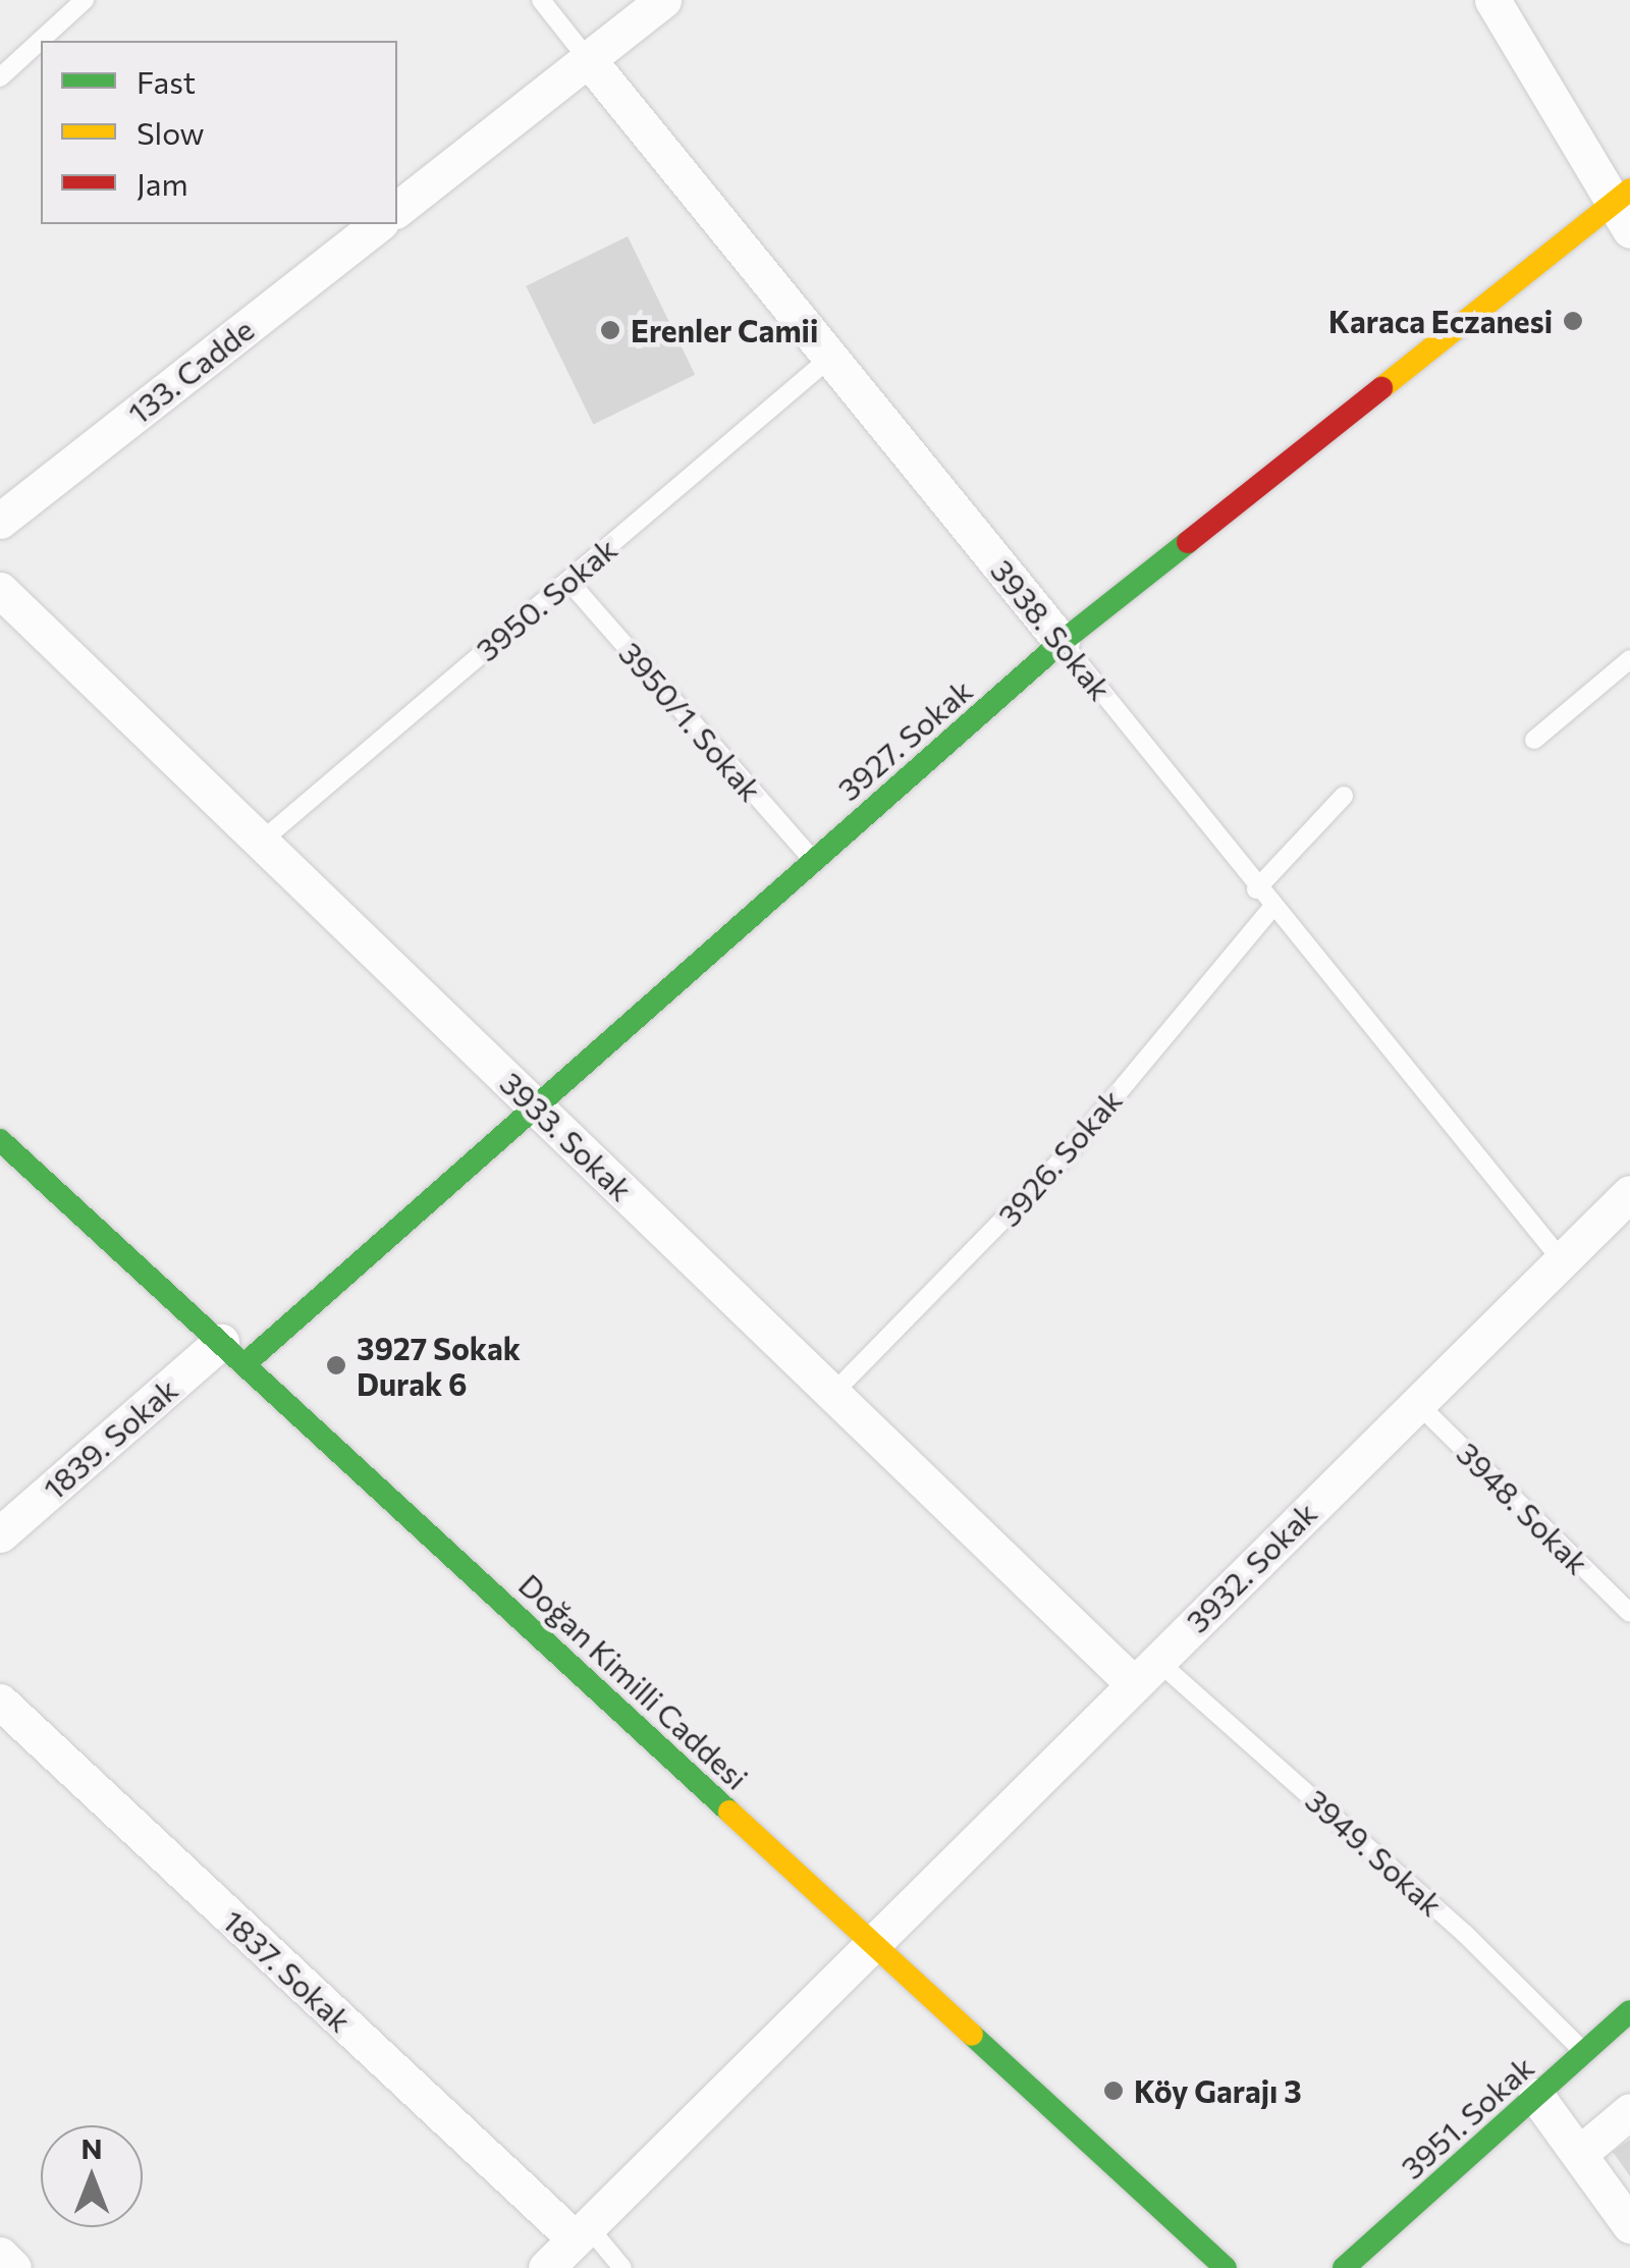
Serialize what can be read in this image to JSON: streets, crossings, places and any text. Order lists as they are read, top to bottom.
{
  "streets": {
    "street": [
      "133. Cadde",
      "3938. Sokak",
      "3927. Sokak",
      "3933. Sokak",
      "1839. Sokak",
      "3932. Sokak",
      "Doğan Kimilli Caddesi",
      "1837. Sokak",
      "3951. Sokak"
    ],
    "lane": [
      "3950. Sokak",
      "3950/1. Sokak",
      "3926. Sokak",
      "3948. Sokak",
      "3949. Sokak"
    ]
  },
  "crossings": [
    ["3950. Sokak", "3938. Sokak"],
    ["3950. Sokak", "3950/1. Sokak"],
    ["3950. Sokak", "3933. Sokak"],
    ["3938. Sokak", "3927. Sokak"],
    ["3938. Sokak", "3926. Sokak"],
    ["3938. Sokak", "3932. Sokak"],
    ["3950/1. Sokak", "3927. Sokak"],
    ["3927. Sokak", "3933. Sokak"],
    ["3927. Sokak", "1839. Sokak"],
    ["3927. Sokak", "Doğan Kimilli Caddesi"],
    ["3933. Sokak", "3926. Sokak"],
    ["3933. Sokak", "3932. Sokak"],
    ["3933. Sokak", "3949. Sokak"],
    ["1839. Sokak", "Doğan Kimilli Caddesi"],
    ["3948. Sokak", "3932. Sokak"],
    ["3932. Sokak", "Doğan Kimilli Caddesi"],
    ["3932. Sokak", "3949. Sokak"],
    ["3932. Sokak", "1837. Sokak"],
    ["3949. Sokak", "3951. Sokak"]
  ],
  "places": [
    "Karaca Eczanesi",
    "Erenler Camii",
    "3927 Sokak Durak 6",
    "Köy Garajı 3"
  ],
  "legend": ["Fast", "Slow", "Jam"],
  "north": "top"
}
